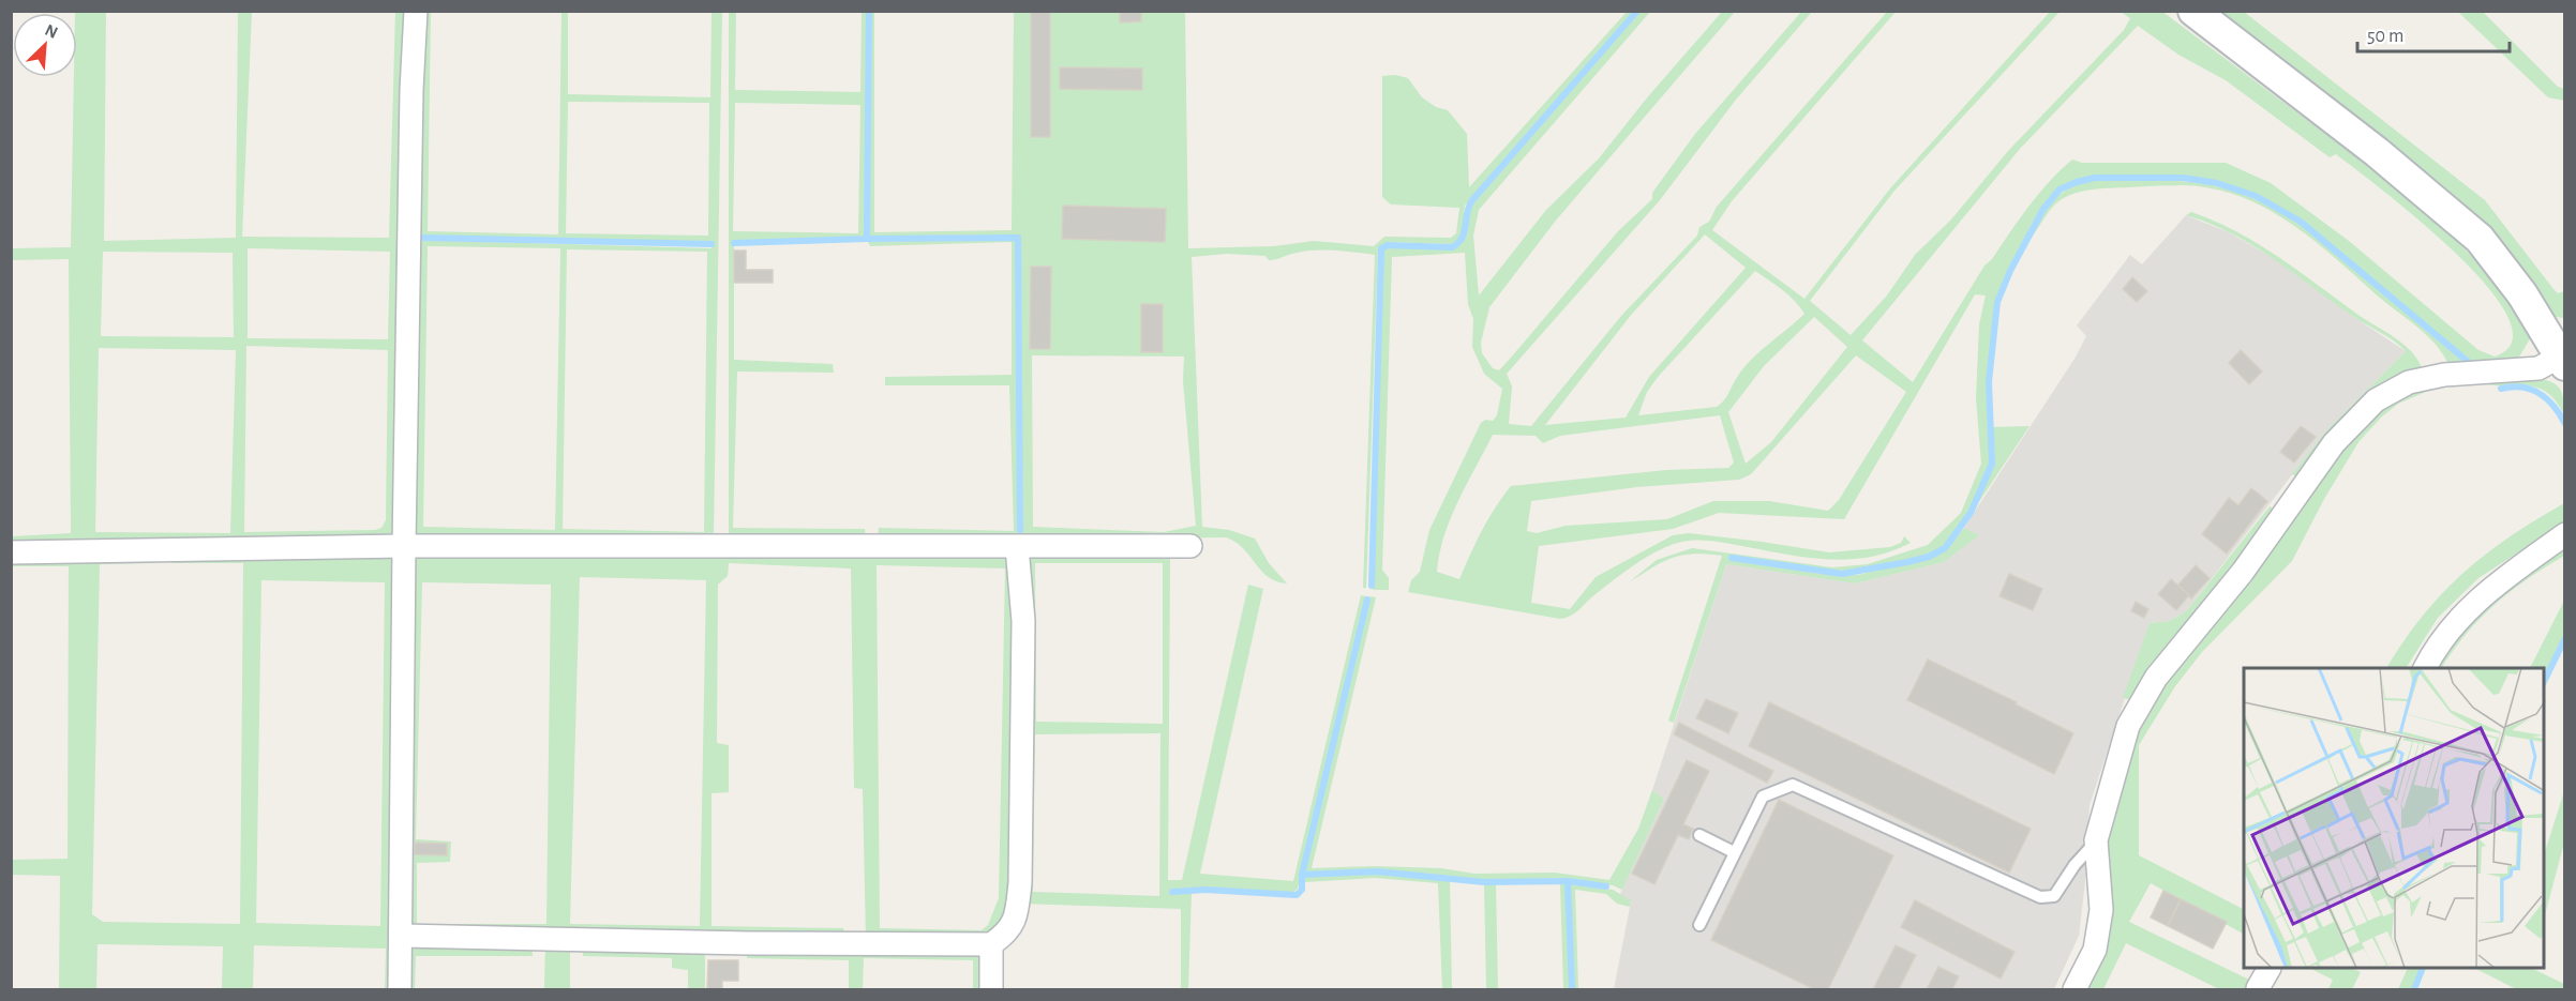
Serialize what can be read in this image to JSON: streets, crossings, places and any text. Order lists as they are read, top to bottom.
{
  "scale_bar": "50 m",
  "north": "top right"
}
